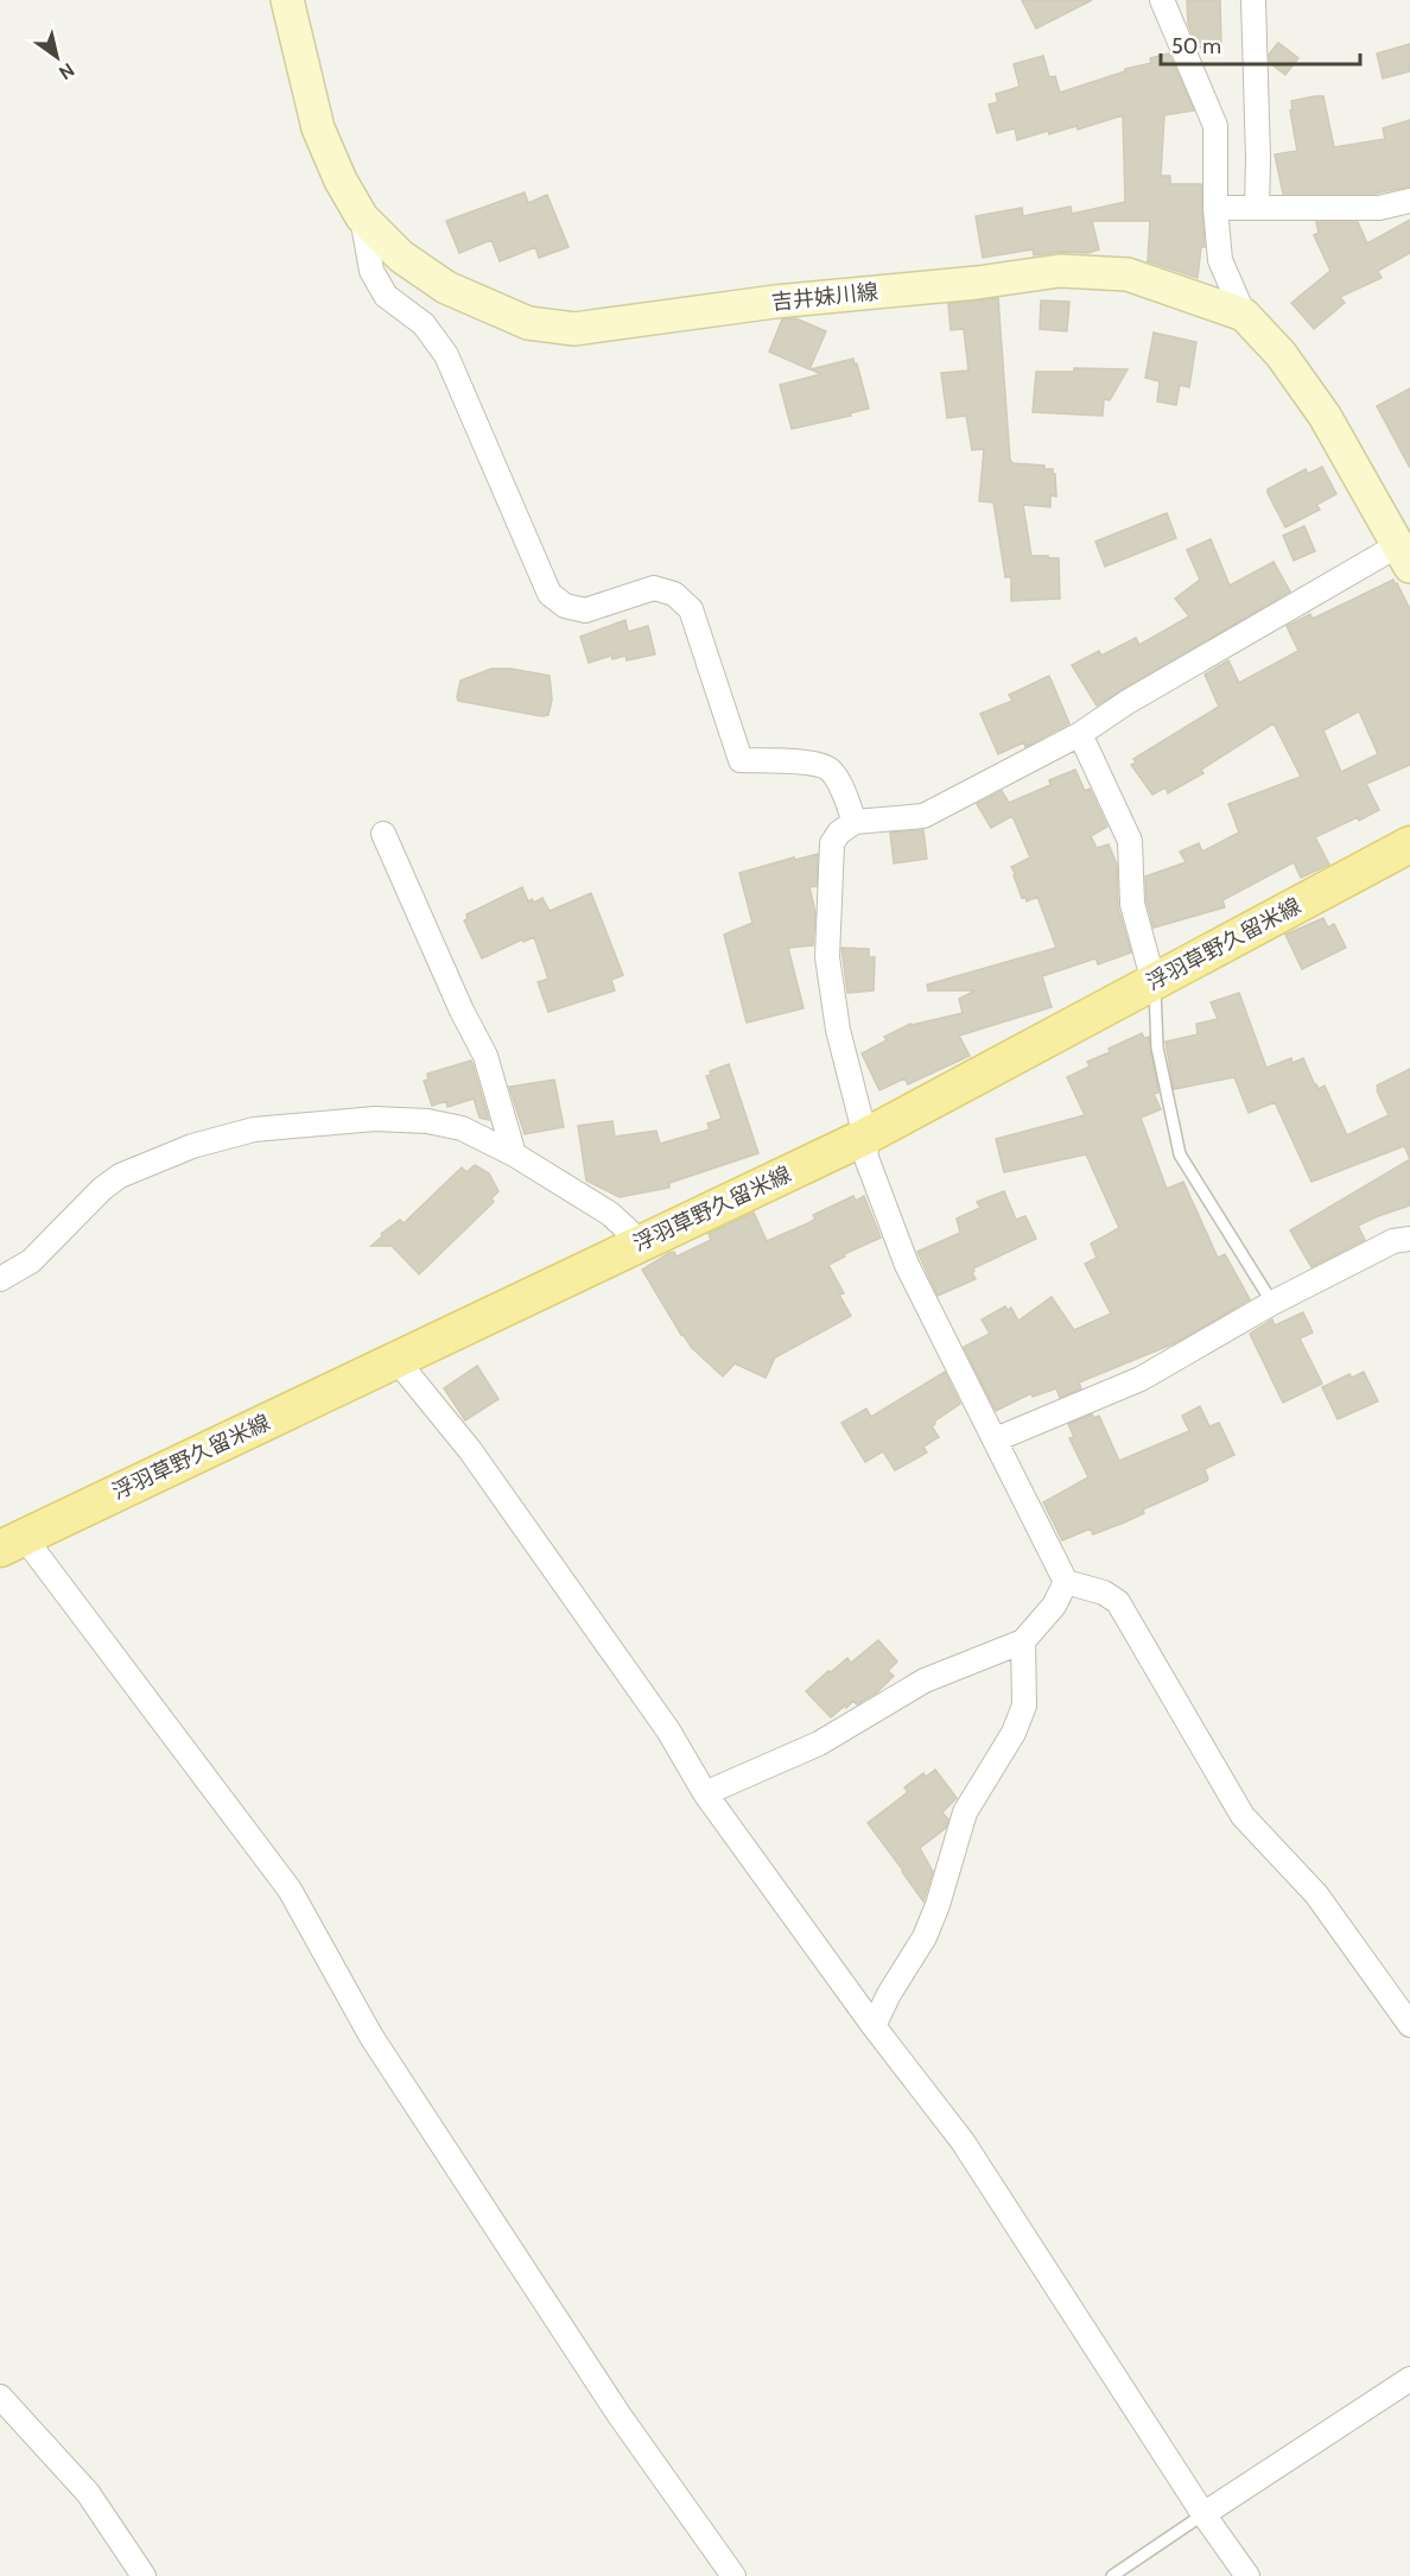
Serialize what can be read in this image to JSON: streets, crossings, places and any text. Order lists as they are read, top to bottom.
{
  "streets": {
    "main road": ["吉井妹川線", "浮羽草野久留米線"]
  },
  "scale_bar": "50 m",
  "north": "bottom right"
}
